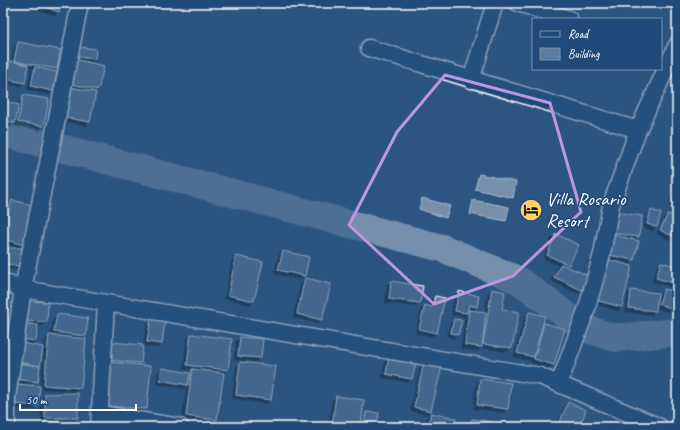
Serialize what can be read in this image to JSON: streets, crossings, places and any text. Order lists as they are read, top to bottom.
{
  "places": {
    "hotel": ["Villa Rosario Resort"]
  },
  "legend": ["Road", "Building"],
  "scale_bar": "50 m"
}
